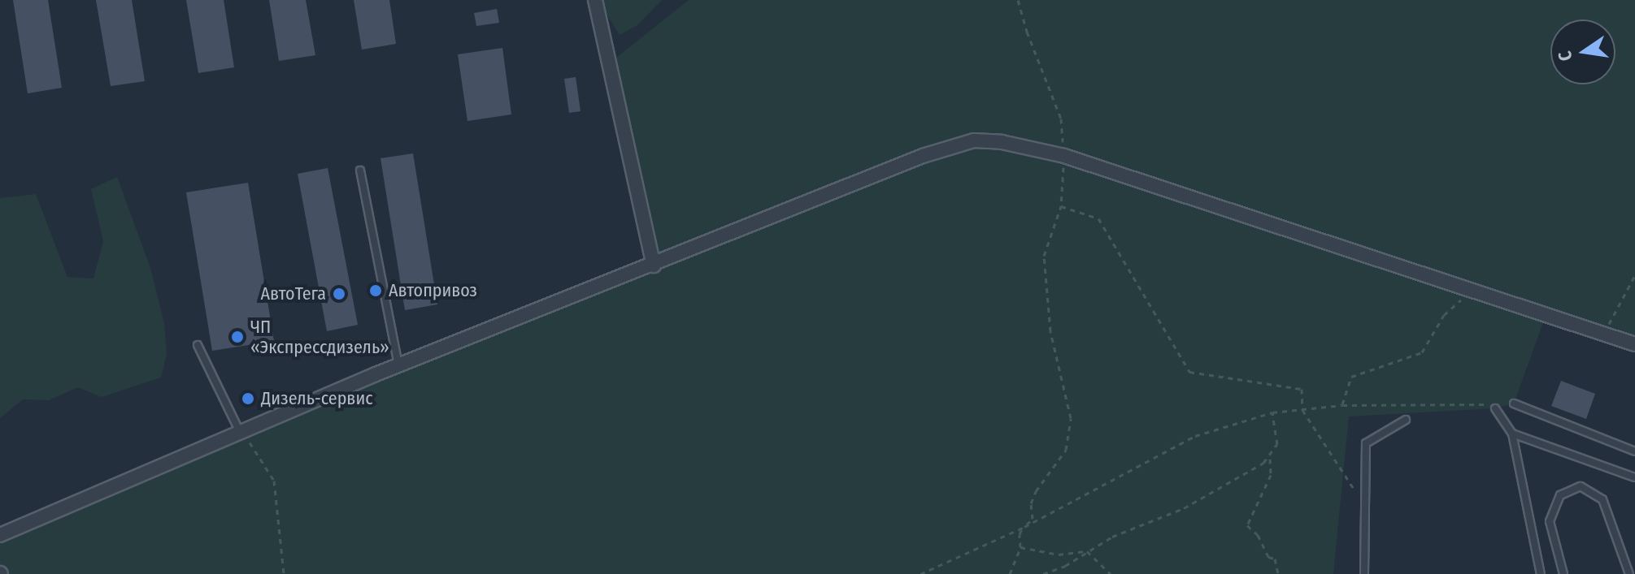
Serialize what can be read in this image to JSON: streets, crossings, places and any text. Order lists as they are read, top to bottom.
{
  "places": [
    "Автопривоз",
    "АвтоТега",
    "ЧП «Экспрессдизель»",
    "Дизель-сервис"
  ],
  "north": "left"
}
